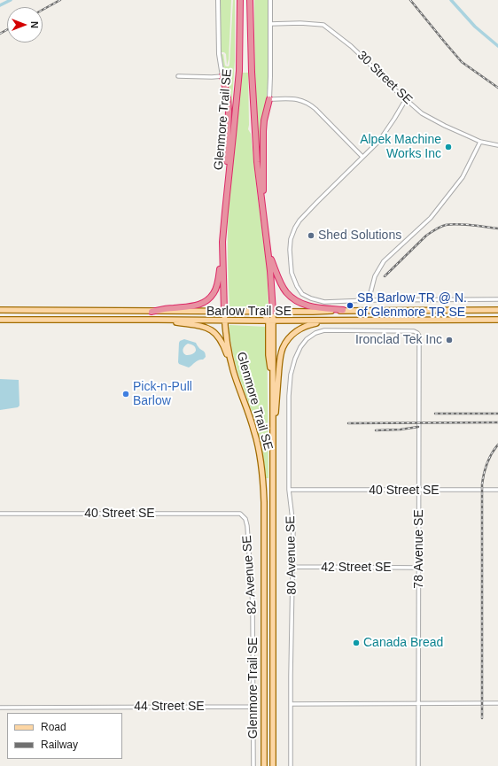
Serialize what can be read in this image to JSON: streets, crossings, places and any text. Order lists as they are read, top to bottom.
{
  "streets": {
    "highway": ["Glenmore Trail SE"],
    "main road": ["Barlow Trail SE"],
    "street": [
      "30 Street SE",
      "40 Street SE",
      "78 Avenue SE",
      "80 Avenue SE",
      "42 Street SE",
      "82 Avenue SE",
      "44 Street SE"
    ]
  },
  "crossings": [
    ["Glenmore Trail SE", "Barlow Trail SE"],
    ["40 Street SE", "78 Avenue SE"],
    ["40 Street SE", "80 Avenue SE"],
    ["40 Street SE", "82 Avenue SE"],
    ["78 Avenue SE", "80 Avenue SE"],
    ["78 Avenue SE", "42 Street SE"],
    ["80 Avenue SE", "42 Street SE"],
    ["82 Avenue SE", "44 Street SE"]
  ],
  "places": [
    "Alpek Machine Works Inc",
    "Shed Solutions",
    "SB Barlow TR @ N. of Glenmore TR SE",
    "Ironclad Tek Inc",
    "Pick-n-Pull Barlow",
    "Canada Bread"
  ],
  "legend": ["Road", "Railway"],
  "north": "right"
}
